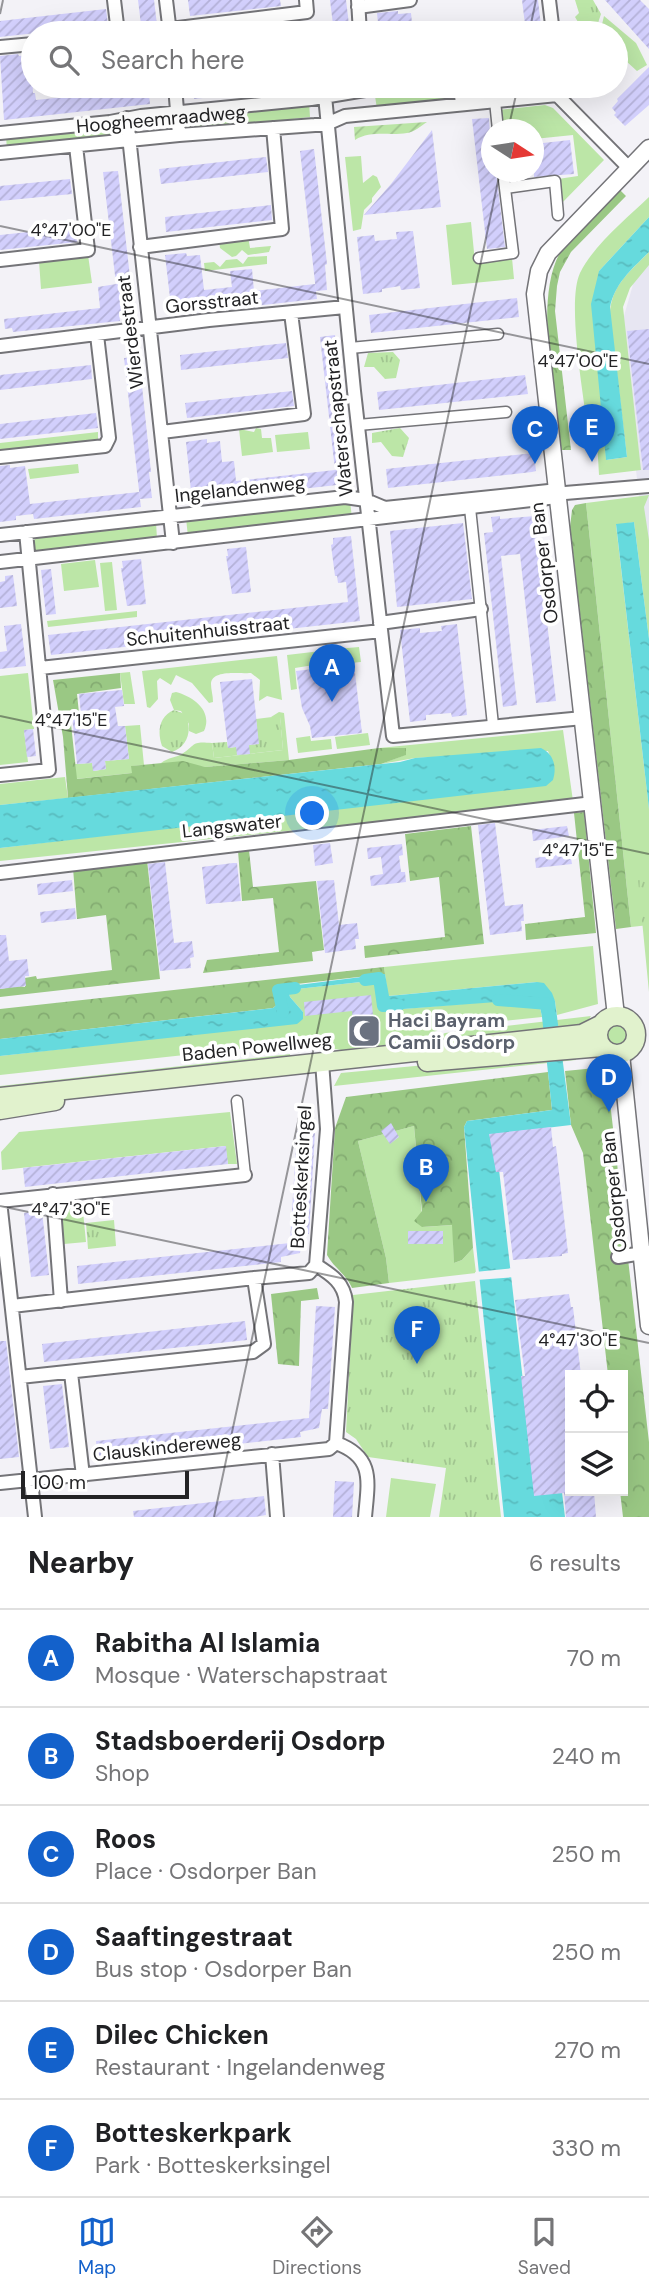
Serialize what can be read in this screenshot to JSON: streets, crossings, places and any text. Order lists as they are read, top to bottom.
{
  "streets": {
    "main road": ["Baden Powellweg"],
    "street": [
      "Hoogheemraadweg",
      "Gorsstraat",
      "Wierdestraat",
      "Waterschapstraat",
      "Ingelandenweg",
      "Osdorper Ban",
      "Schuitenhuisstraat",
      "Langswater",
      "Botteskerksingel",
      "Clauskindereweg"
    ]
  },
  "crossings": [
    ["Hoogheemraadweg", "Wierdestraat"],
    ["Hoogheemraadweg", "Waterschapstraat"],
    ["Hoogheemraadweg", "Osdorper Ban"],
    ["Gorsstraat", "Wierdestraat"],
    ["Gorsstraat", "Waterschapstraat"],
    ["Wierdestraat", "Ingelandenweg"],
    ["Waterschapstraat", "Ingelandenweg"],
    ["Waterschapstraat", "Schuitenhuisstraat"],
    ["Ingelandenweg", "Osdorper Ban"],
    ["Osdorper Ban", "Langswater"],
    ["Osdorper Ban", "Baden Powellweg"],
    ["Baden Powellweg", "Botteskerksingel"],
    ["Botteskerksingel", "Clauskindereweg"]
  ],
  "places": {
    "mosque": ["Haci Bayram Camii Osdorp"]
  },
  "scale_bar": "100 m",
  "north": "right",
  "page": {
    "search": "Search here",
    "pins": [
      "E",
      "C",
      "A",
      "D",
      "B",
      "F"
    ],
    "scale": "100 m",
    "heading": ["Nearby", "6 results"],
    "list": [
      {
        "mark": "A",
        "name": "Rabitha Al Islamia",
        "note": "Mosque · Waterschapstraat",
        "value": "70 m"
      },
      {
        "mark": "B",
        "name": "Stadsboerderij Osdorp",
        "note": "Shop",
        "value": "240 m"
      },
      {
        "mark": "C",
        "name": "Roos",
        "note": "Place · Osdorper Ban",
        "value": "250 m"
      },
      {
        "mark": "D",
        "name": "Saaftingestraat",
        "note": "Bus stop · Osdorper Ban",
        "value": "250 m"
      },
      {
        "mark": "E",
        "name": "Dilec Chicken",
        "note": "Restaurant · Ingelandenweg",
        "value": "270 m"
      },
      {
        "mark": "F",
        "name": "Botteskerkpark",
        "note": "Park · Botteskerksingel",
        "value": "330 m"
      }
    ],
    "nav": ["Map", "Directions", "Saved"]
  },
  "coordinates": ["4°47'00\"E", "4°47'15\"E", "4°47'30\"E"]
}
